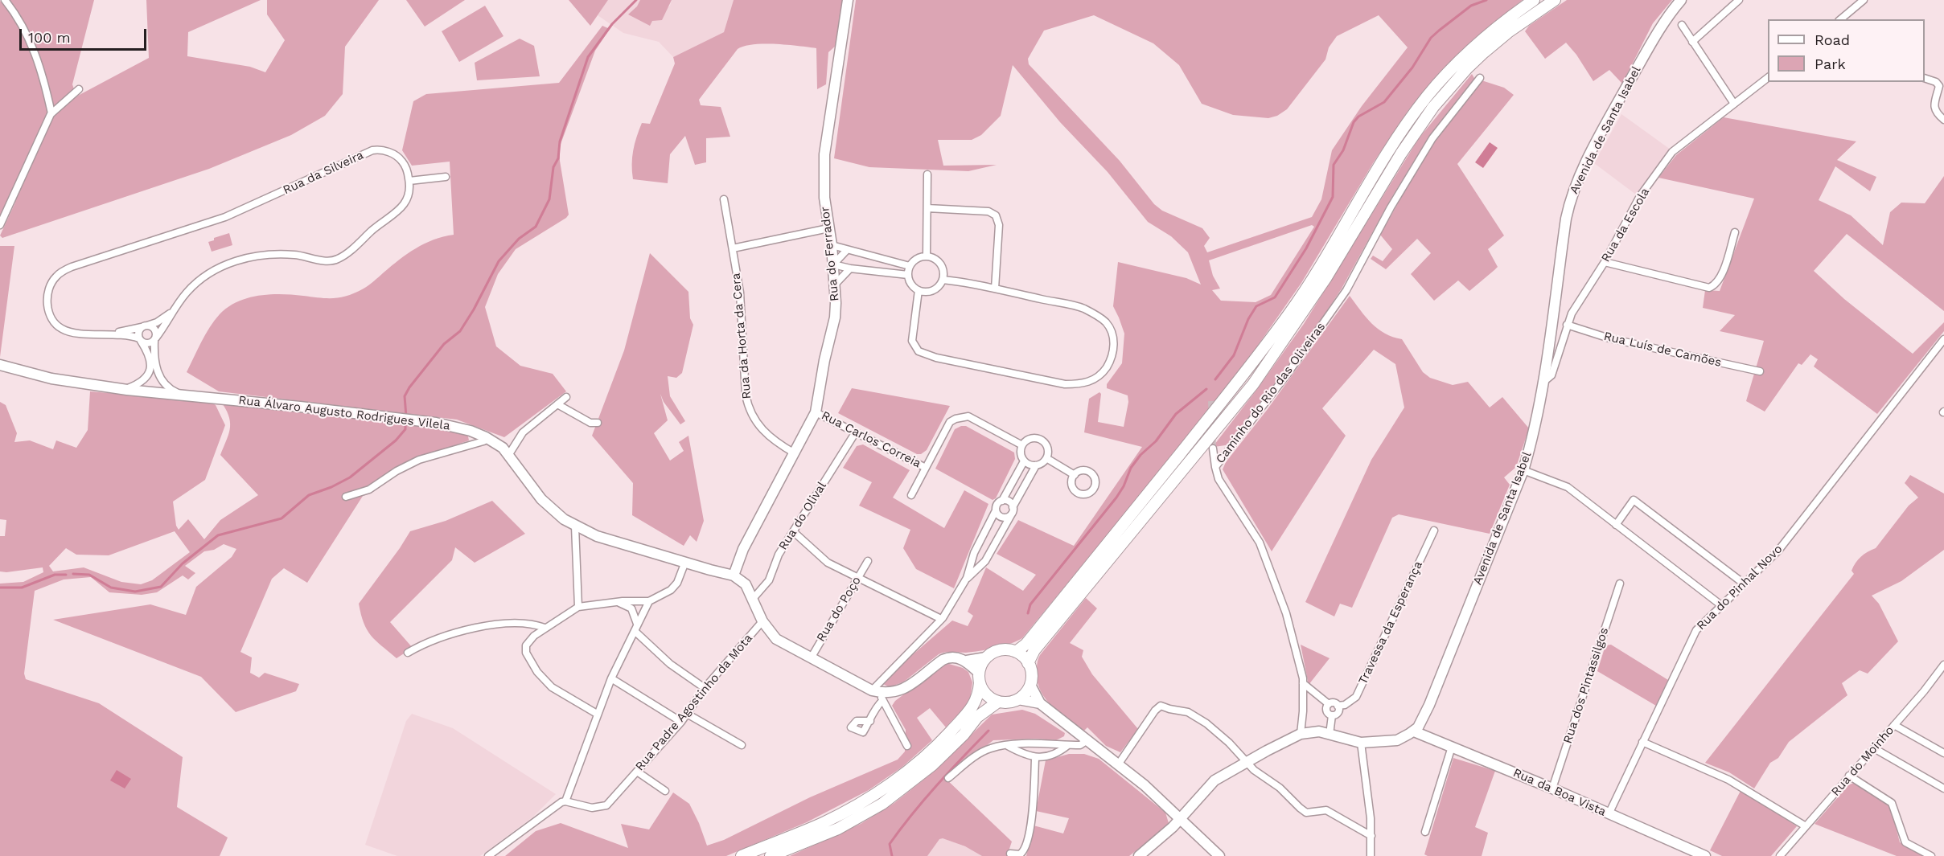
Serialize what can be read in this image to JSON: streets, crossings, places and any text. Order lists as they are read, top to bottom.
{
  "streets": {
    "street": [
      "Avenida de Santa Isabel",
      "Rua da Silveira",
      "Rua da Escola",
      "Rua do Ferrador",
      "Rua da Horta da Cera",
      "Rua Luís de Camões",
      "Caminho do Rio das Oliveiras",
      "Rua Álvaro Augusto Rodrigues Vilela",
      "Rua Carlos Correia",
      "Rua do Olival",
      "Rua do Pinhal Novo",
      "Rua do Poço",
      "Travessa da Esperança",
      "Rua dos Pintassilgos",
      "Rua Padre Agostinho da Mota",
      "Rua do Moinho",
      "Rua da Boa Vista"
    ]
  },
  "crossings": [
    ["Avenida de Santa Isabel", "Rua da Escola"],
    ["Avenida de Santa Isabel", "Rua da Boa Vista"],
    ["Rua da Escola", "Rua Luís de Camões"],
    ["Rua do Ferrador", "Rua da Horta da Cera"],
    ["Rua do Ferrador", "Rua Álvaro Augusto Rodrigues Vilela"],
    ["Rua do Ferrador", "Rua Carlos Correia"],
    ["Rua Carlos Correia", "Rua do Olival"],
    ["Rua do Pinhal Novo", "Rua da Boa Vista"],
    ["Rua dos Pintassilgos", "Rua da Boa Vista"]
  ],
  "legend": ["Road", "Park"],
  "scale_bar": "100 m"
}
